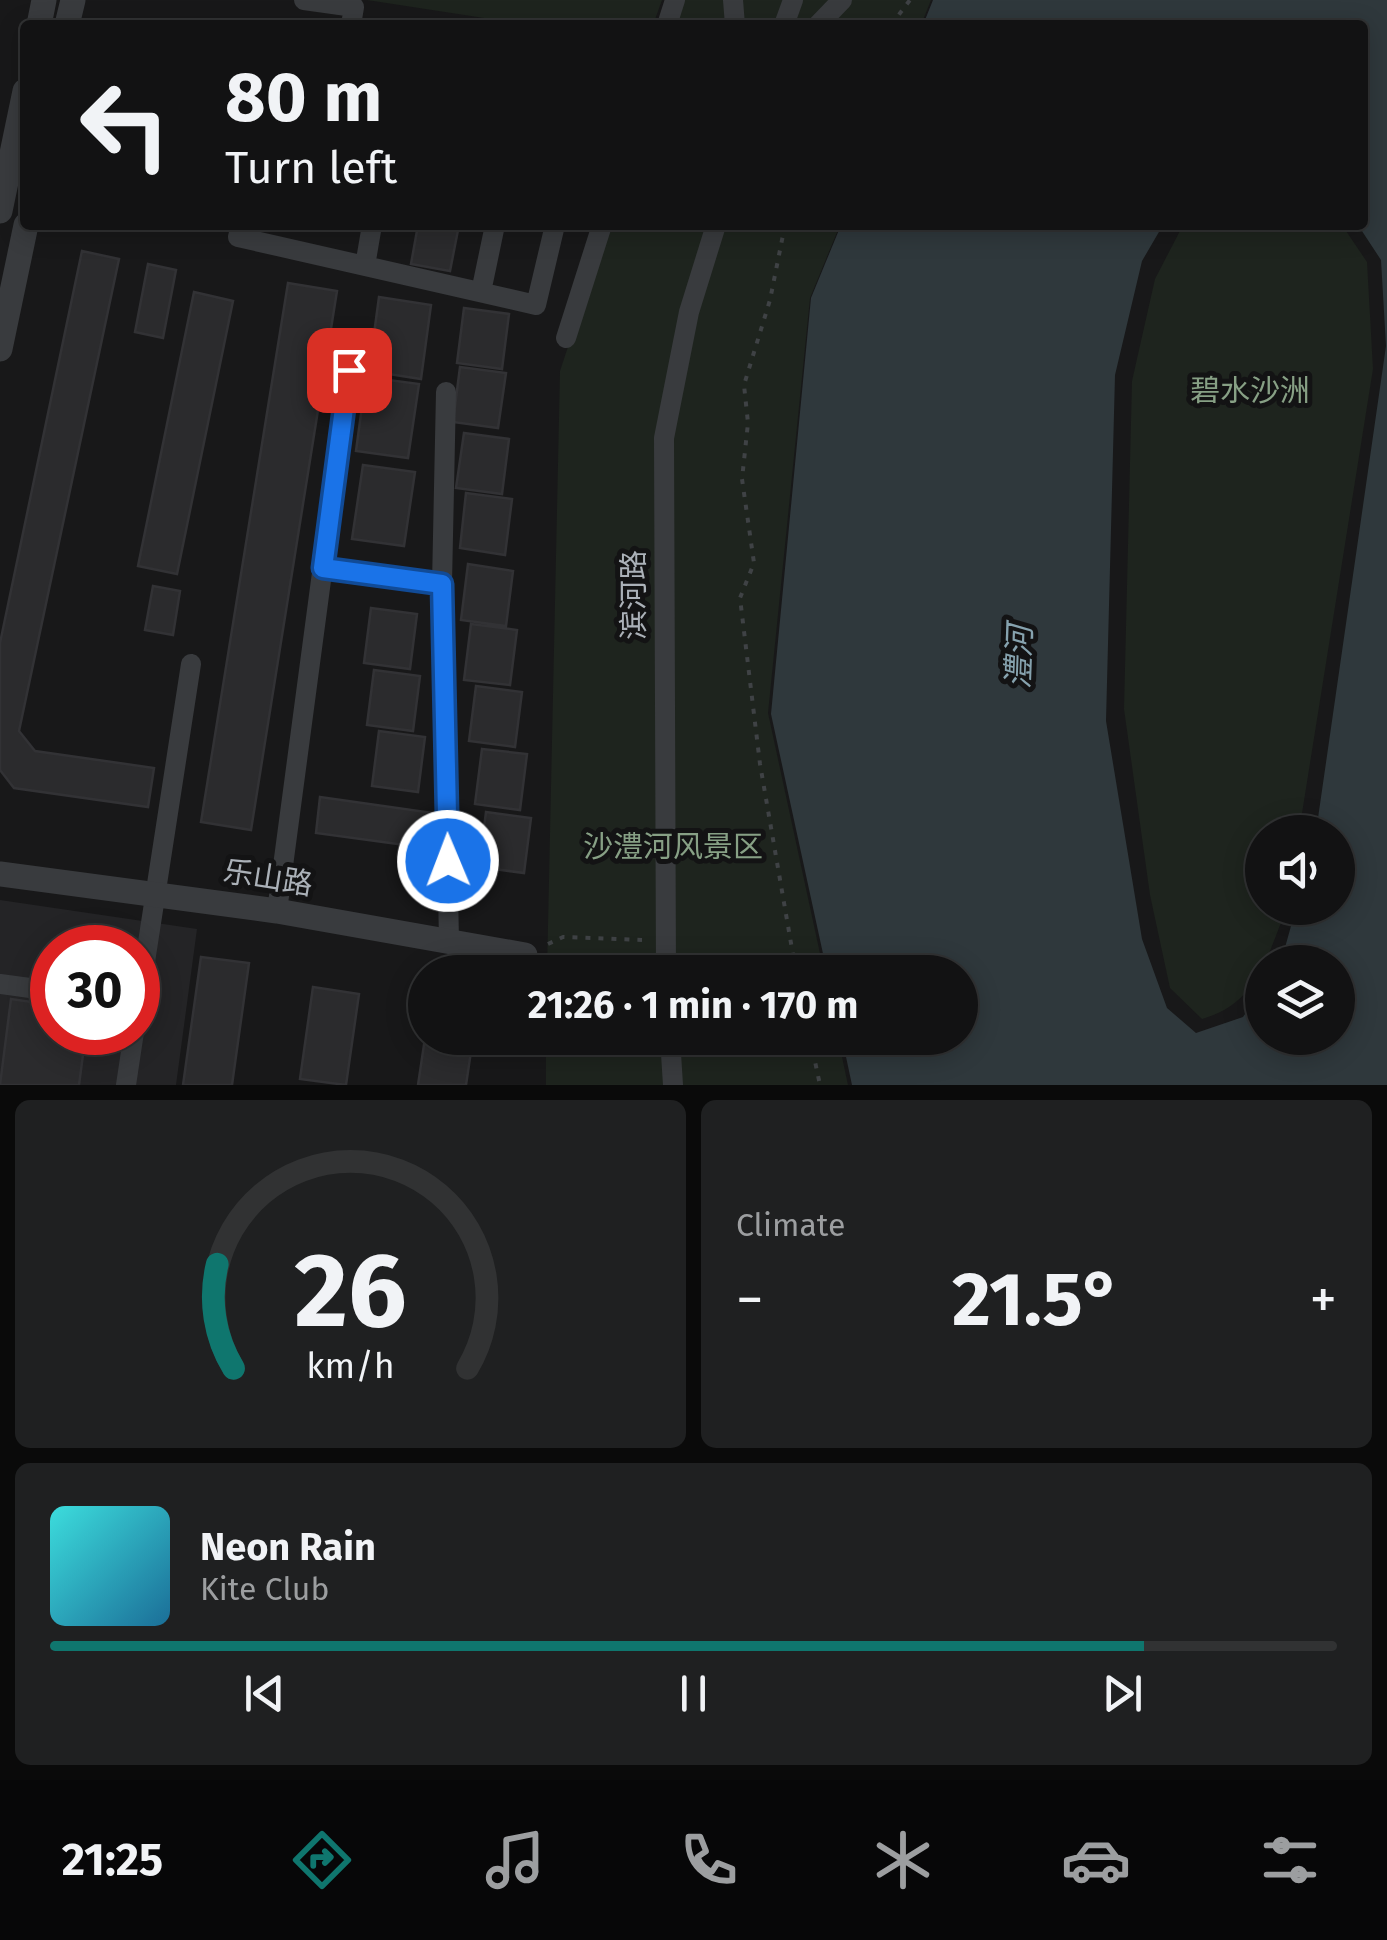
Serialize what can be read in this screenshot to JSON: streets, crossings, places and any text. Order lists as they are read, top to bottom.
{
  "streets": {
    "street": ["滨河路", "乐山路"]
  },
  "water": ["澧河"],
  "parks": ["碧水沙洲", "沙澧河风景区"],
  "page": {
    "turn": ["80 m", "Turn left"],
    "limit": "30",
    "trip": "21:26 · 1 min · 170 m",
    "tile": "Climate",
    "heat": ["−", "21.5°", "+"],
    "song": ["Neon Rain", "Kite Club"],
    "tabs": "21:25",
    "gauge": ["26", "km/h"]
  }
}
